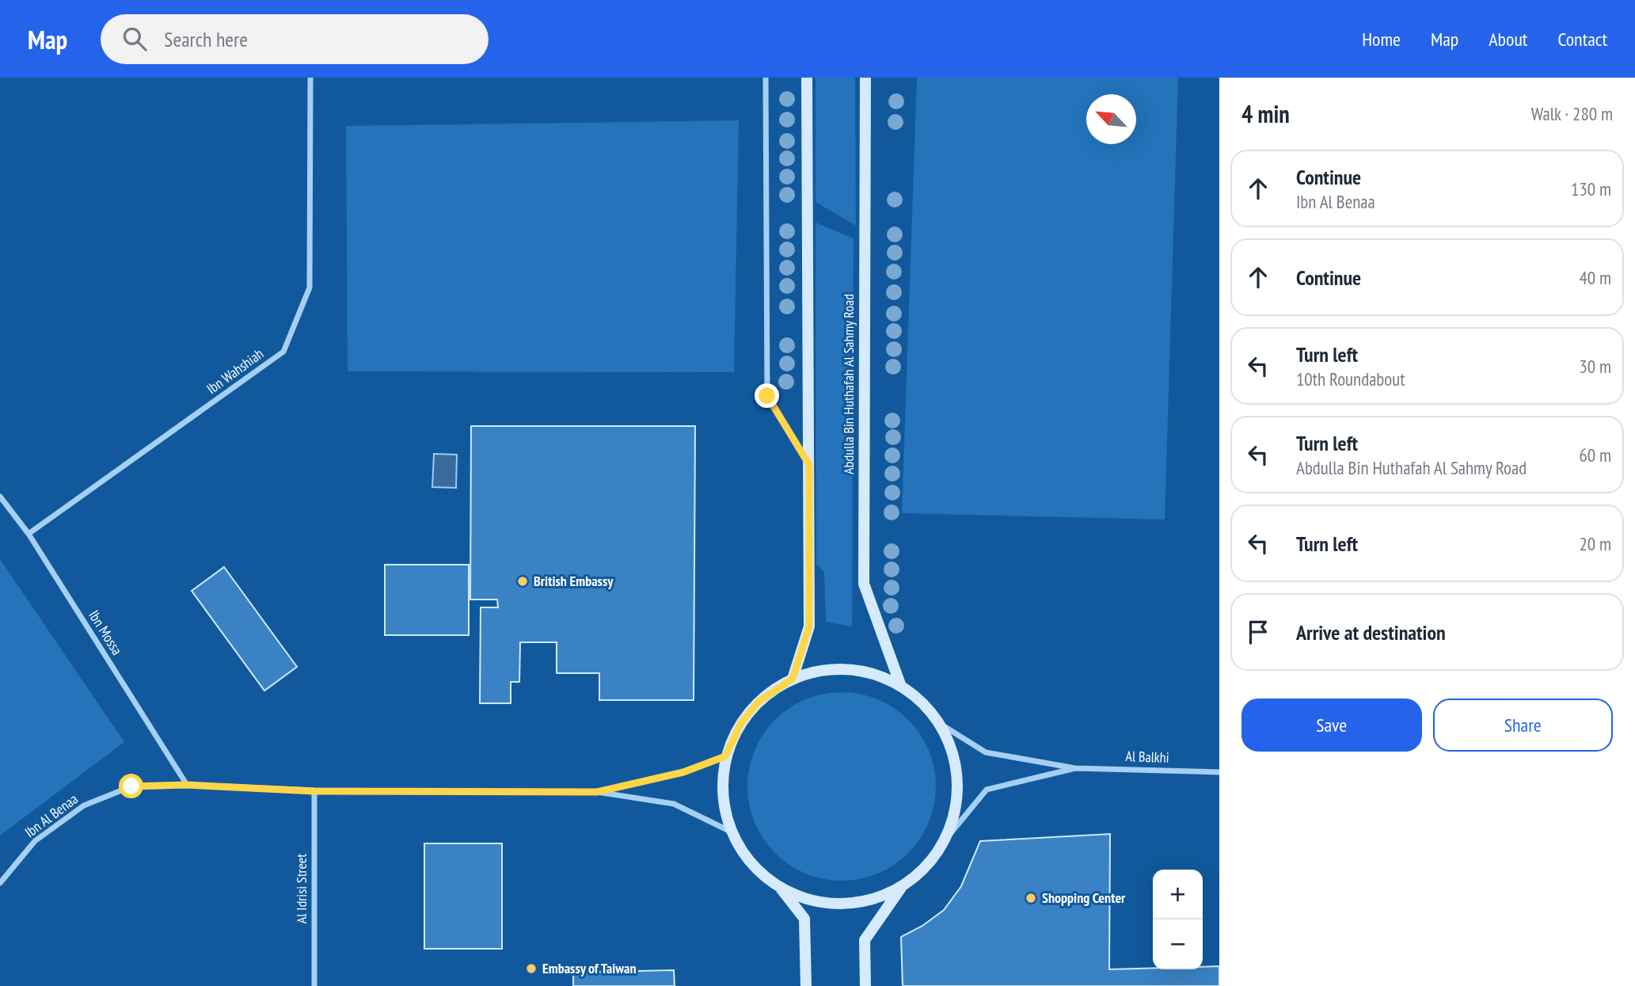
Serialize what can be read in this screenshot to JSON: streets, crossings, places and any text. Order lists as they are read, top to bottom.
{
  "streets": {
    "street": [
      "Ibn Wahshiah",
      "Abdulla Bin Huthafah Al Sahmy Road",
      "Ibn Mossa",
      "Al Balkhi",
      "Ibn Al Benaa",
      "Al Idrisi Street"
    ]
  },
  "crossings": [
    ["Ibn Wahshiah", "Ibn Mossa"],
    ["Ibn Mossa", "Ibn Al Benaa"],
    ["Ibn Al Benaa", "Al Idrisi Street"]
  ],
  "places": ["British Embassy", "Shopping Center", "Embassy of Taiwan"],
  "north": "top left",
  "page": {
    "header": "Map",
    "search": "Search here",
    "nav": [
      "Home",
      "Map",
      "About",
      "Contact"
    ],
    "heading": ["4 min", "Walk · 280 m"],
    "list": [
      ["Continue", "Ibn Al Benaa", "130 m"],
      ["Continue", "40 m"],
      ["Turn left", "10th Roundabout", "30 m"],
      ["Turn left", "Abdulla Bin Huthafah Al Sahmy Road", "60 m"],
      ["Turn left", "20 m"],
      "Arrive at destination"
    ],
    "buttons": ["Save", "Share"],
    "map_buttons": ["+", "−"]
  }
}
